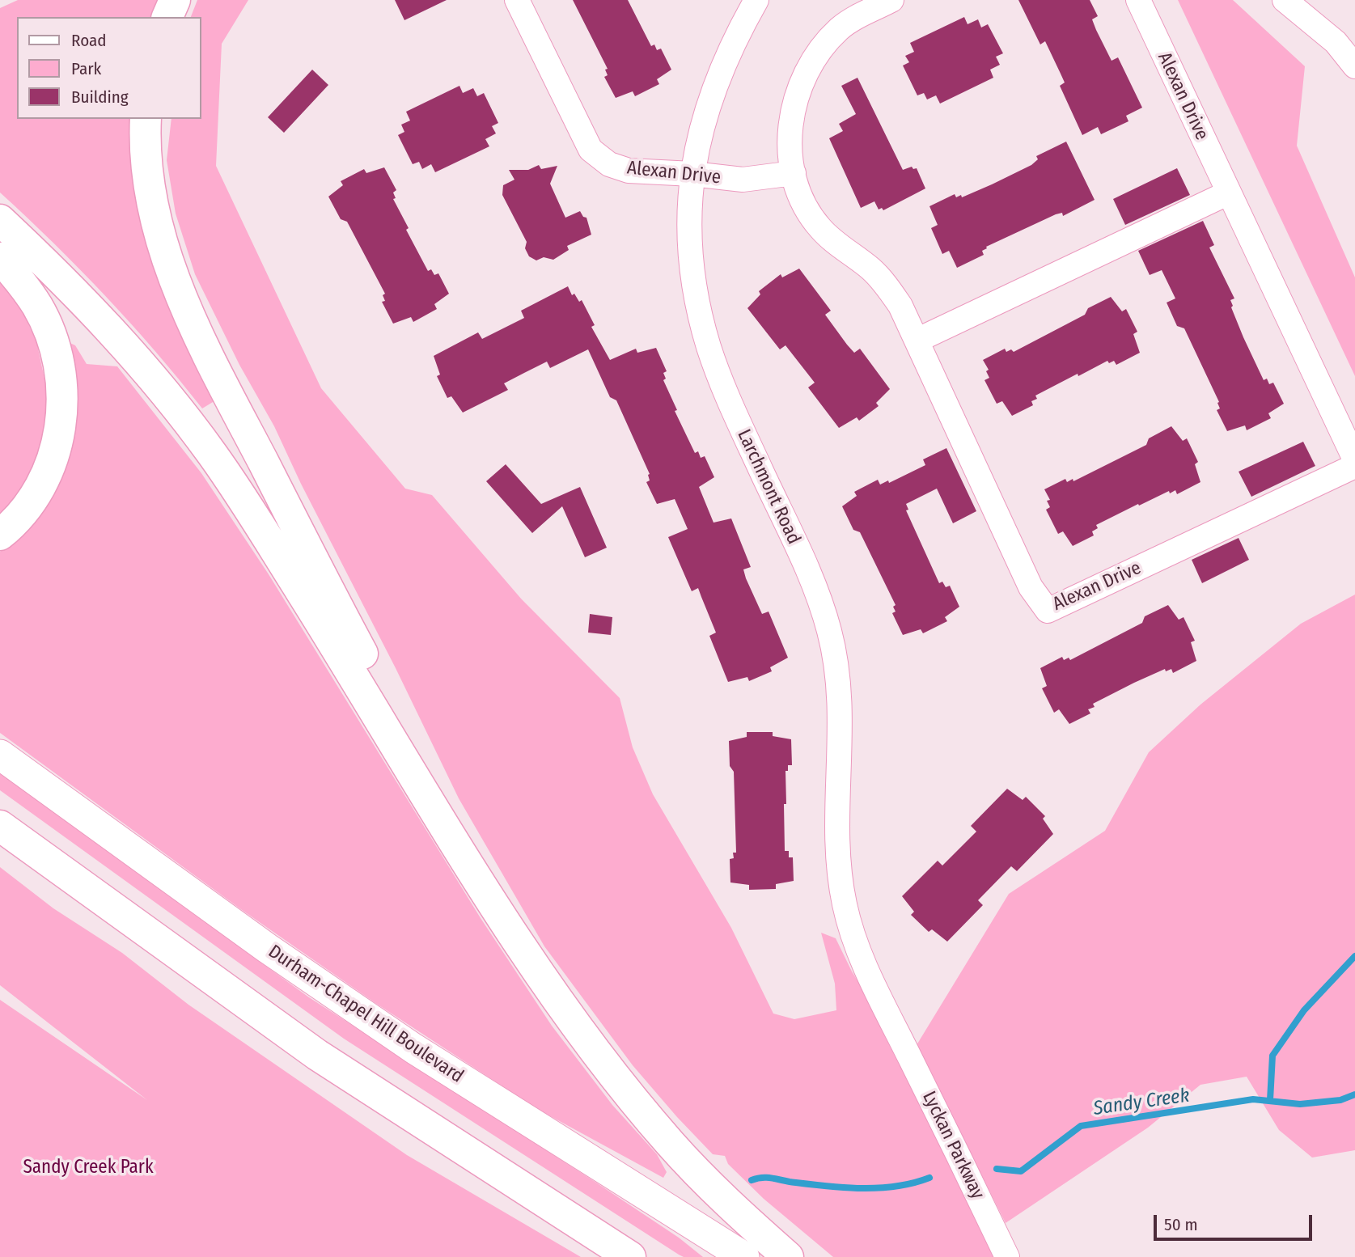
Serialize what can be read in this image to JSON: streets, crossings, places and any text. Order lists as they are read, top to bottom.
{
  "streets": {
    "main road": ["Durham-Chapel Hill Boulevard"],
    "street": ["Alexan Drive", "Larchmont Road", "Lyckan Parkway"]
  },
  "crossings": [
    ["Alexan Drive", "Larchmont Road"],
    ["Larchmont Road", "Lyckan Parkway"]
  ],
  "water": ["Sandy Creek"],
  "parks": ["Sandy Creek Park"],
  "legend": ["Road", "Park", "Building"],
  "scale_bar": "50 m"
}
